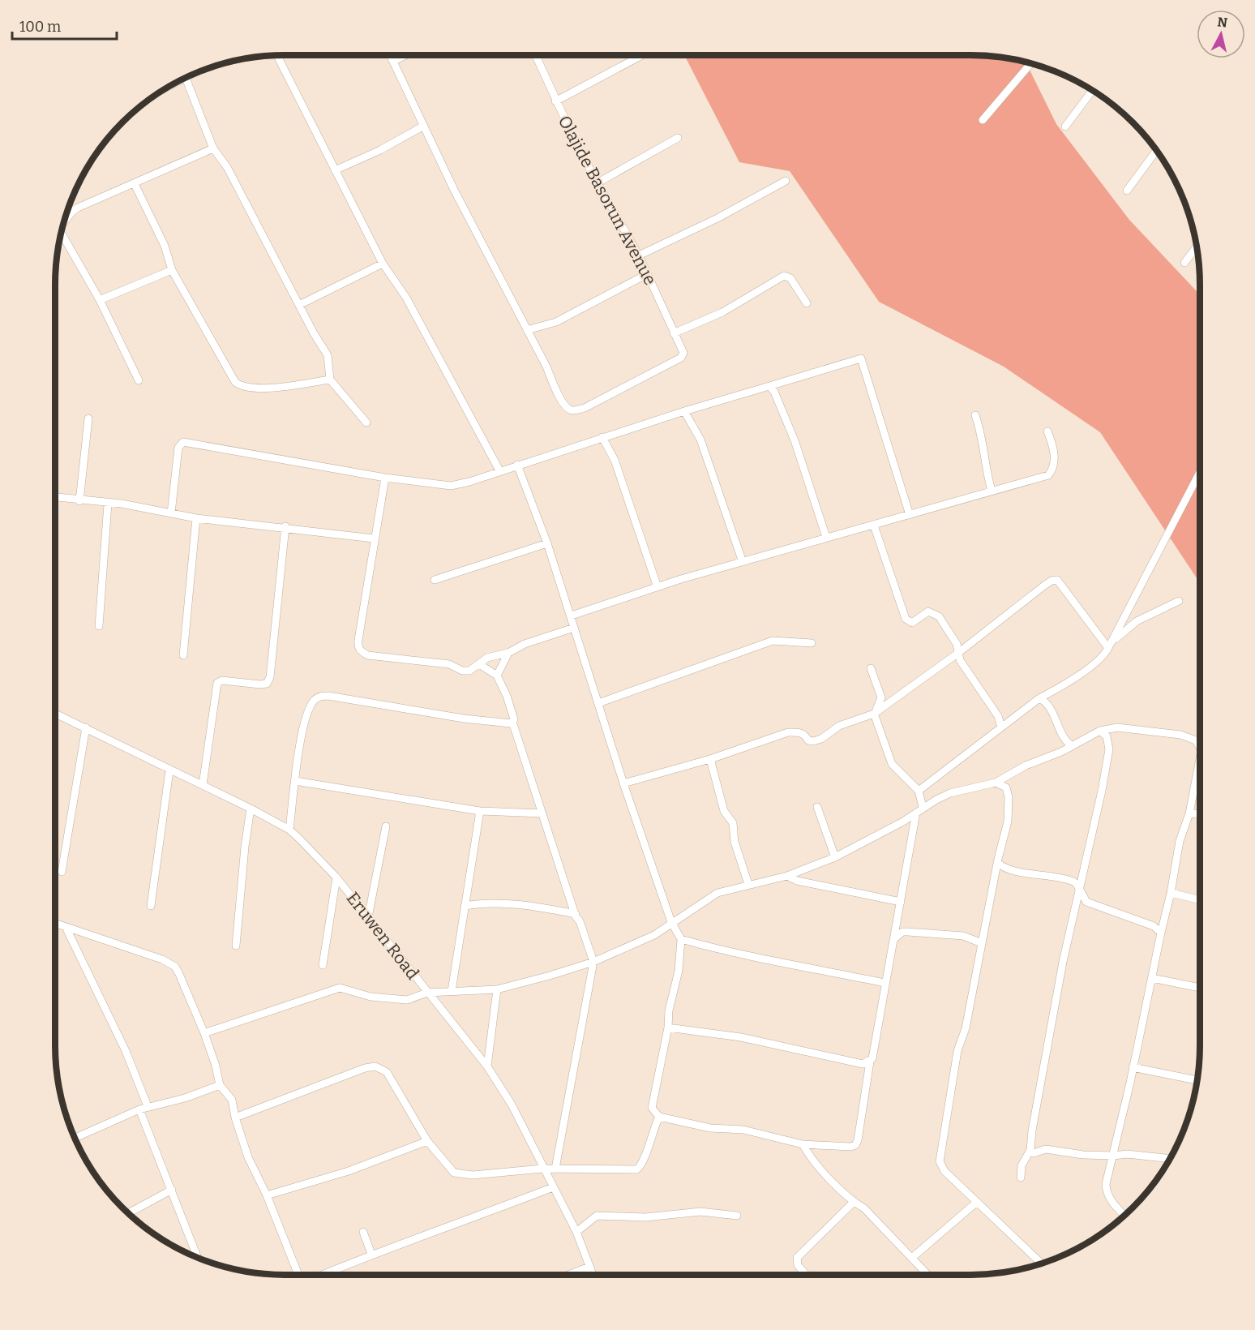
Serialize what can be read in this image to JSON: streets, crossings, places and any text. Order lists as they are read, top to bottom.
{
  "streets": {
    "street": ["Olajide Basorun Avenue", "Eruwen Road"]
  },
  "scale_bar": "100 m",
  "north": "top"
}
